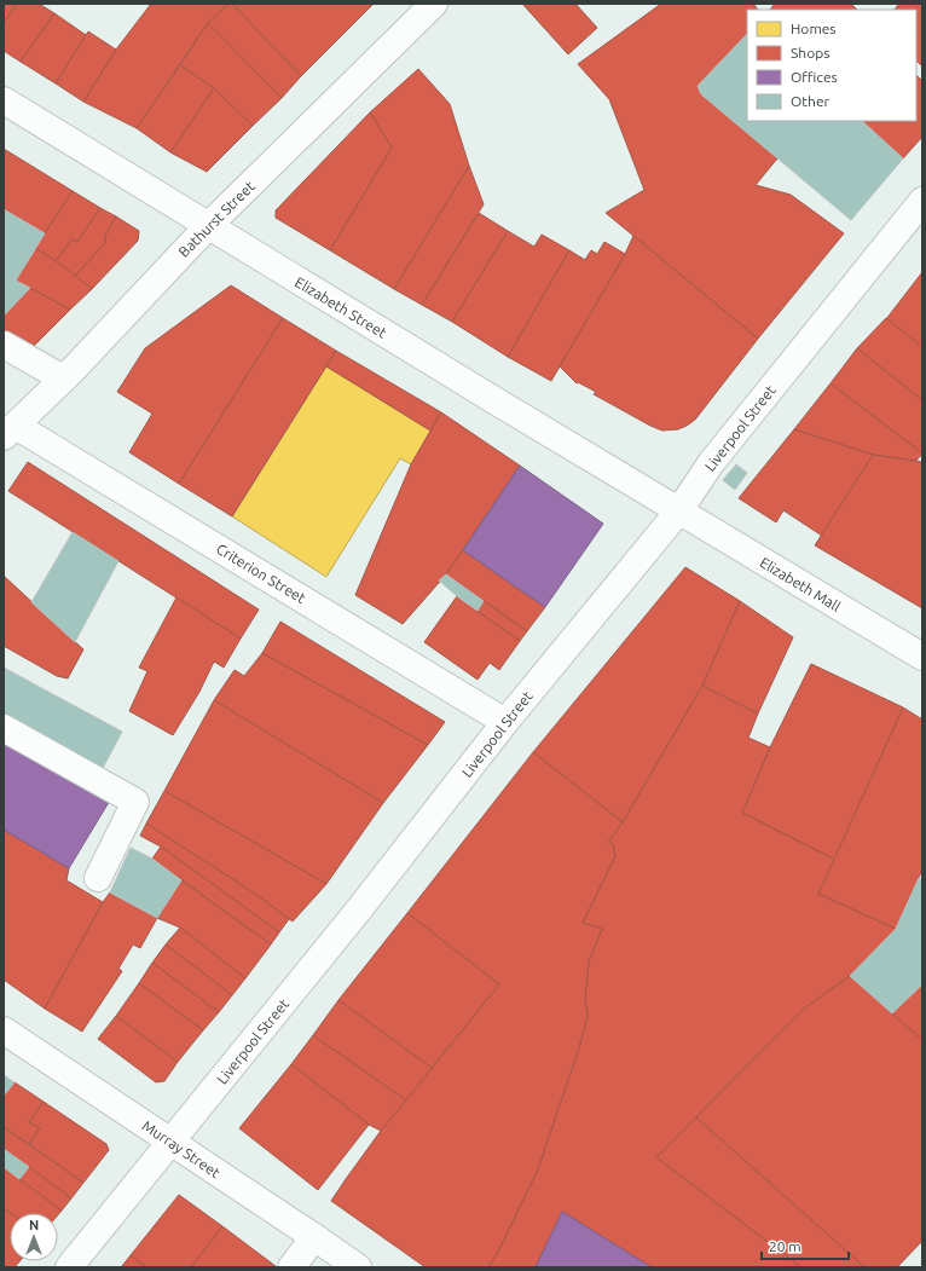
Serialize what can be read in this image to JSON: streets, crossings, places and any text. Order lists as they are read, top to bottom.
{
  "streets": {
    "street": [
      "Bathurst Street",
      "Elizabeth Street",
      "Liverpool Street",
      "Criterion Street",
      "Elizabeth Mall",
      "Murray Street"
    ]
  },
  "crossings": [
    ["Bathurst Street", "Elizabeth Street"],
    ["Bathurst Street", "Criterion Street"],
    ["Elizabeth Street", "Liverpool Street"],
    ["Elizabeth Street", "Elizabeth Mall"],
    ["Liverpool Street", "Criterion Street"],
    ["Liverpool Street", "Elizabeth Mall"],
    ["Liverpool Street", "Murray Street"]
  ],
  "legend": [
    "Homes",
    "Shops",
    "Offices",
    "Other"
  ],
  "scale_bar": "20 m",
  "north": "top"
}
